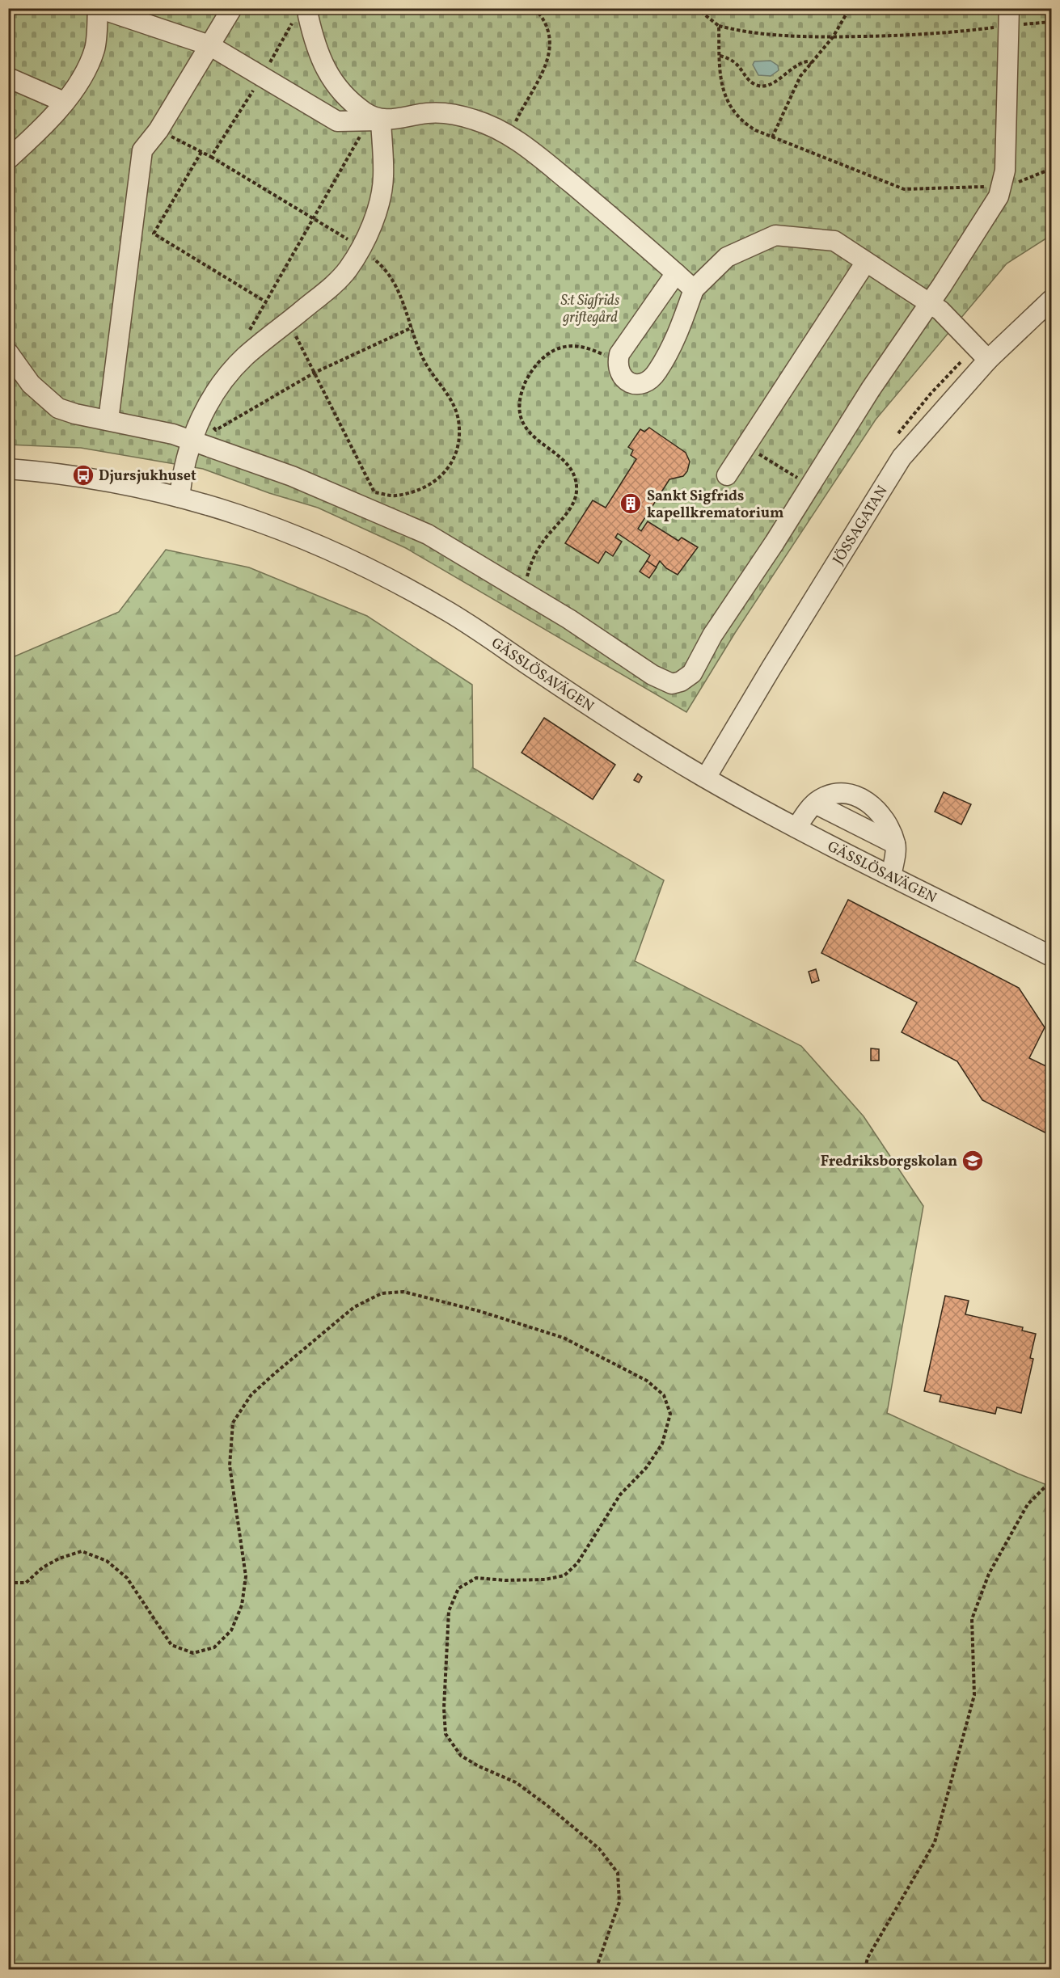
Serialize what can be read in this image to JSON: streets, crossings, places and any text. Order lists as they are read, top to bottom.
{
  "streets": {
    "street": ["JÖSSAGATAN", "GÄSSLÖSAVÄGEN"]
  },
  "crossings": [
    ["JÖSSAGATAN", "GÄSSLÖSAVÄGEN"]
  ],
  "parks": ["S:t Sigfrids griftegård"],
  "places": {
    "bus stop": ["Djursjukhuset"],
    "building": ["Sankt Sigfrids kapellkrematorium"],
    "school or university": ["Fredriksborgskolan"]
  }
}
